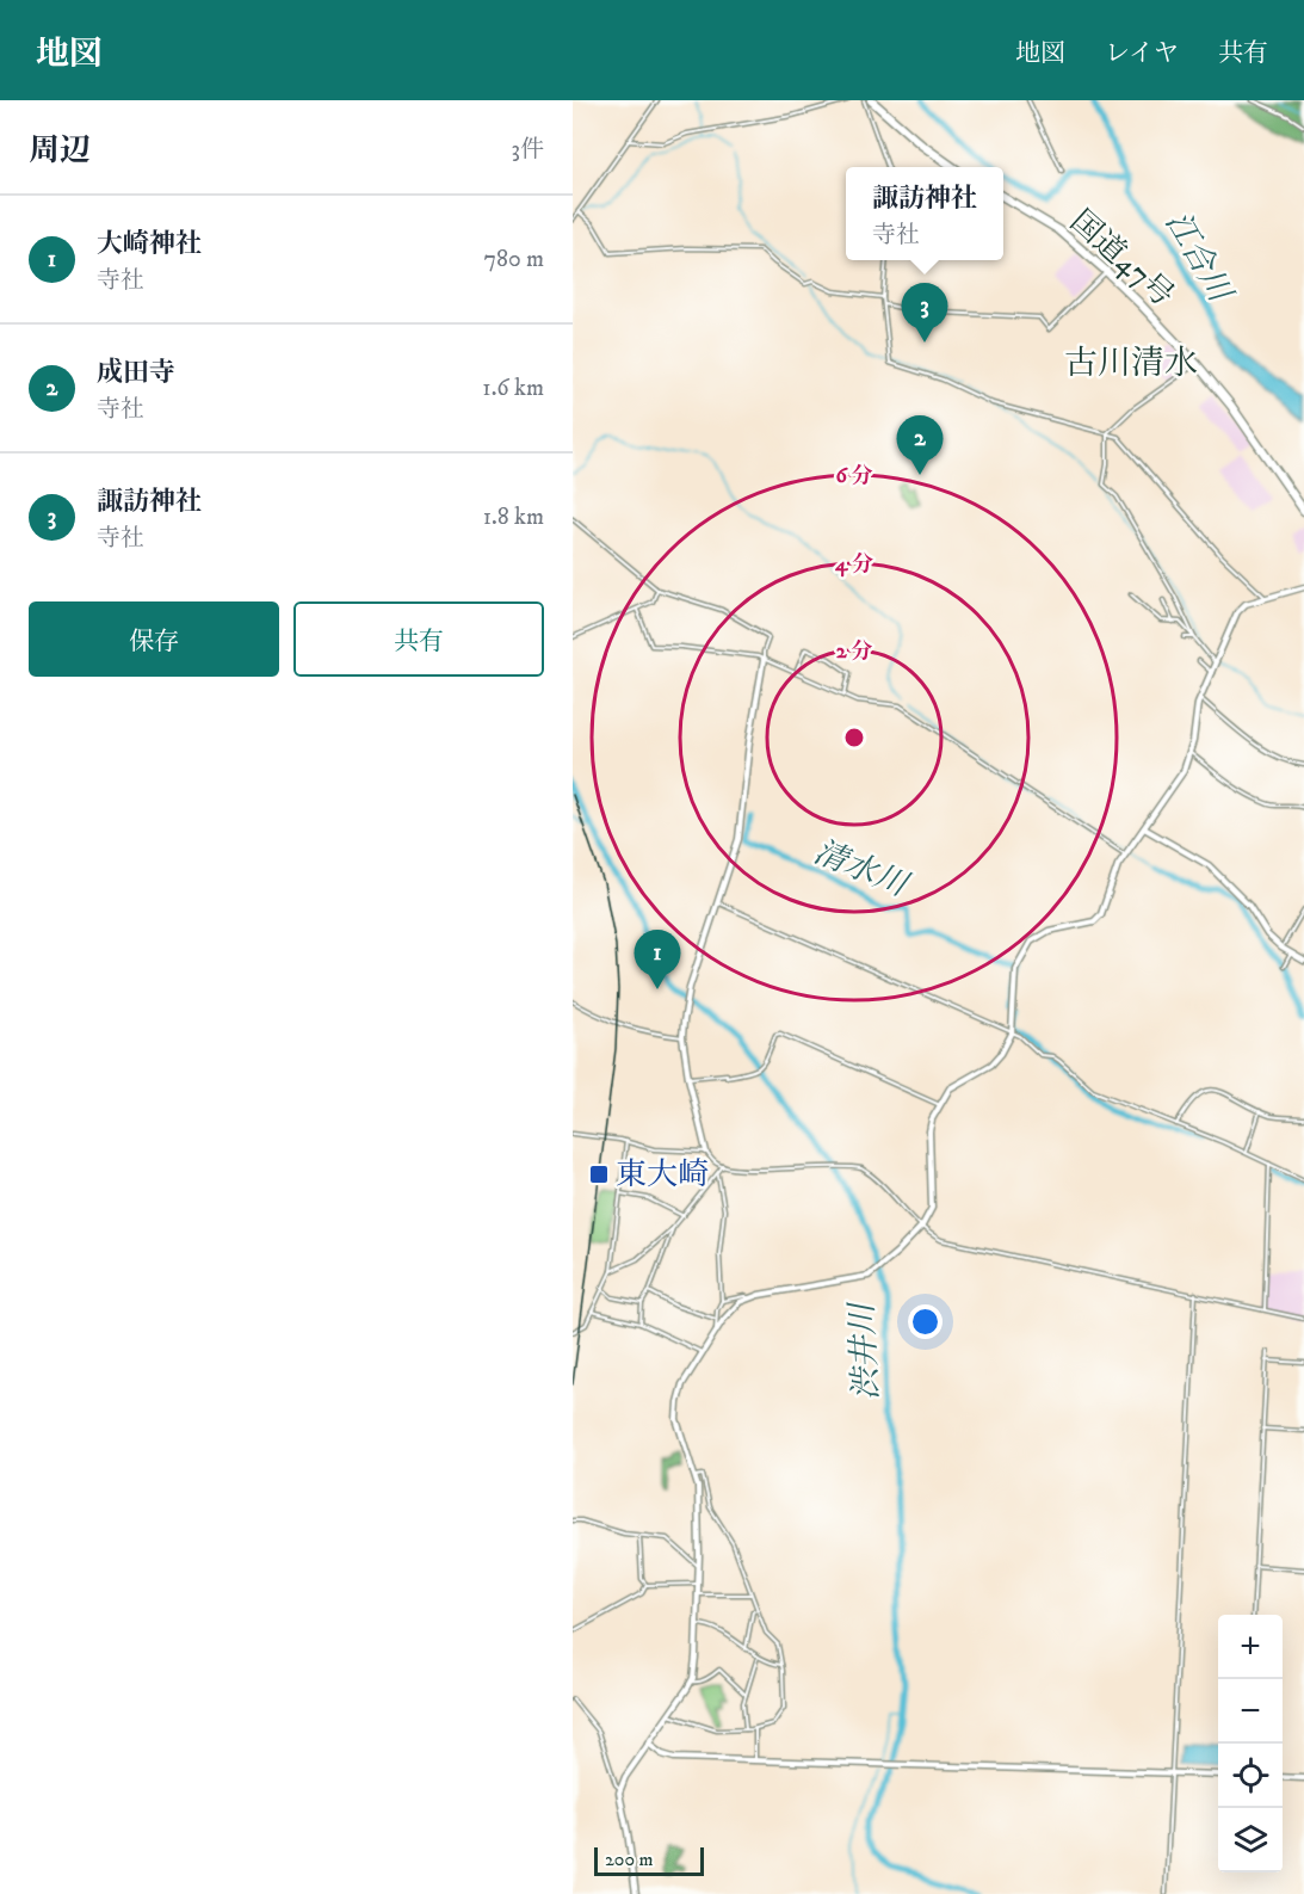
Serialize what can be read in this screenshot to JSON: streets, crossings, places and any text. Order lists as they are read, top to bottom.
{
  "streets": {
    "highway": ["国道47号"]
  },
  "districts": ["古川清水"],
  "water": ["江合川", "清水川", "渋井川"],
  "places": {
    "transit": ["東大崎"]
  },
  "scale_bar": "200 m",
  "page": {
    "header": "地図",
    "nav": ["地図", "レイヤ", "共有"],
    "heading": ["周辺", "3件"],
    "popup": ["諏訪神社", "寺社"],
    "list": [
      {
        "mark": "1",
        "name": "大崎神社",
        "note": "寺社",
        "value": "780 m"
      },
      {
        "mark": "2",
        "name": "成田寺",
        "note": "寺社",
        "value": "1.6 km"
      },
      {
        "mark": "3",
        "name": "諏訪神社",
        "note": "寺社",
        "value": "1.8 km"
      }
    ],
    "pins": ["3", "2", "1"],
    "buttons": ["保存", "共有"],
    "map_buttons": ["+", "−"],
    "scale": "200 m"
  },
  "rings": ["6 分", "4 分", "2 分"]
}
